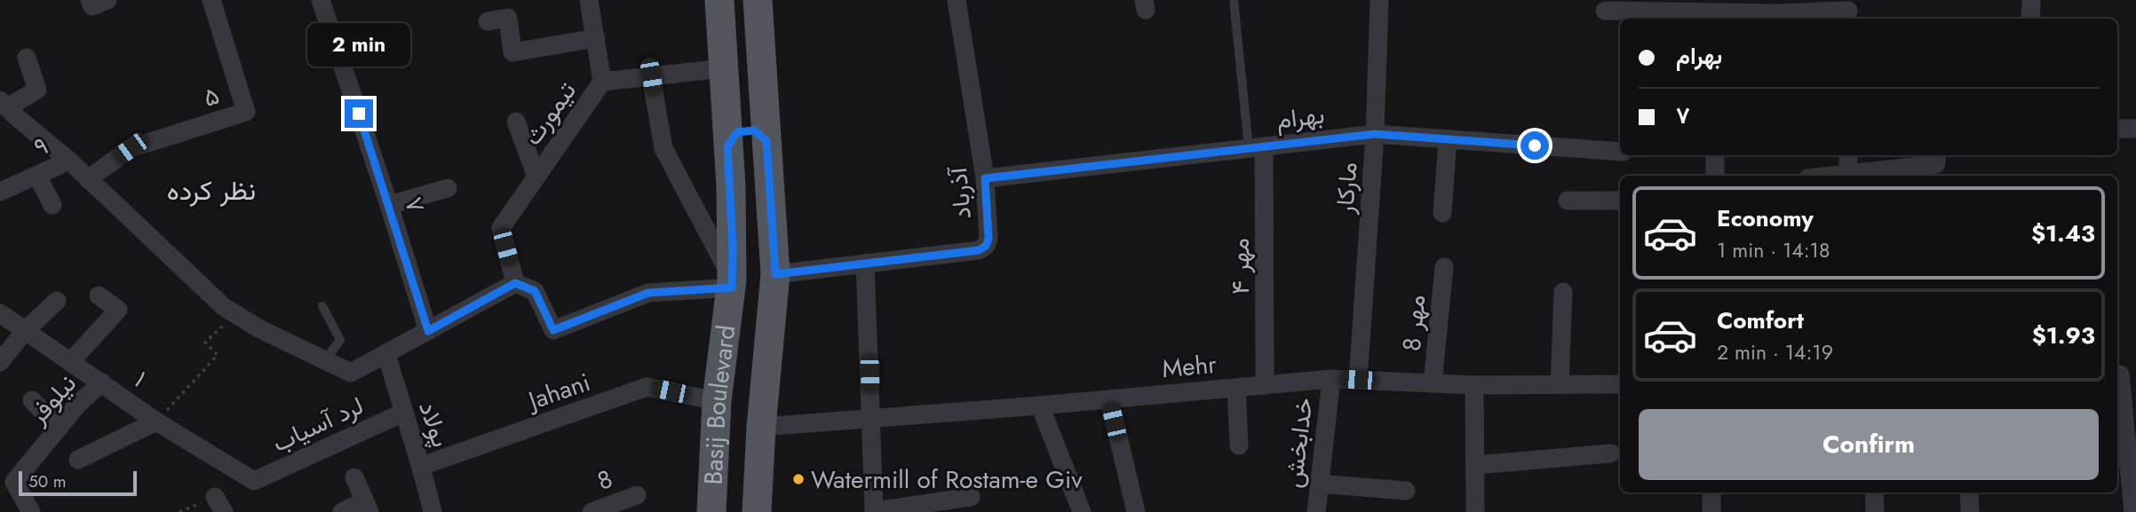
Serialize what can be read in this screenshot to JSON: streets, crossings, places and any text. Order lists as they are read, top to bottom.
{
  "streets": {
    "main road": ["Basij Boulevard"],
    "street": [
      "۵",
      "تیمورث",
      "بهرام",
      "۹",
      "مارکار",
      "آذرباد",
      "۷",
      "مهر ۴",
      "مهر 8",
      "Mehr",
      "۱",
      "Jahani",
      "نیلوفر",
      "لرد آسیاب",
      "پولاد",
      "خدابخش",
      "8"
    ]
  },
  "crossings": [
    ["تیمورث", "Basij Boulevard"],
    ["بهرام", "مارکار"],
    ["بهرام", "آذرباد"],
    ["بهرام", "مهر ۴"],
    ["مارکار", "Mehr"],
    ["آذرباد", "Basij Boulevard"],
    ["مهر ۴", "Mehr"],
    ["مهر 8", "Mehr"],
    ["Mehr", "Basij Boulevard"],
    ["Mehr", "خدابخش"],
    ["۱", "نیلوفر"],
    ["۱", "لرد آسیاب"],
    ["Jahani", "Basij Boulevard"],
    ["Jahani", "پولاد"],
    ["لرد آسیاب", "پولاد"]
  ],
  "districts": ["نظر کرده"],
  "places": ["Watermill of Rostam-e Giv"],
  "scale_bar": "50 m",
  "page": {
    "banner": ["بهرام", "۷"],
    "bubble": "2 min",
    "list": [
      {
        "name": "Economy",
        "note": "1 min · 14:18",
        "value": "$1.43"
      },
      {
        "name": "Comfort",
        "note": "2 min · 14:19",
        "value": "$1.93"
      }
    ],
    "buttons": "Confirm",
    "scale": "50 m"
  }
}
